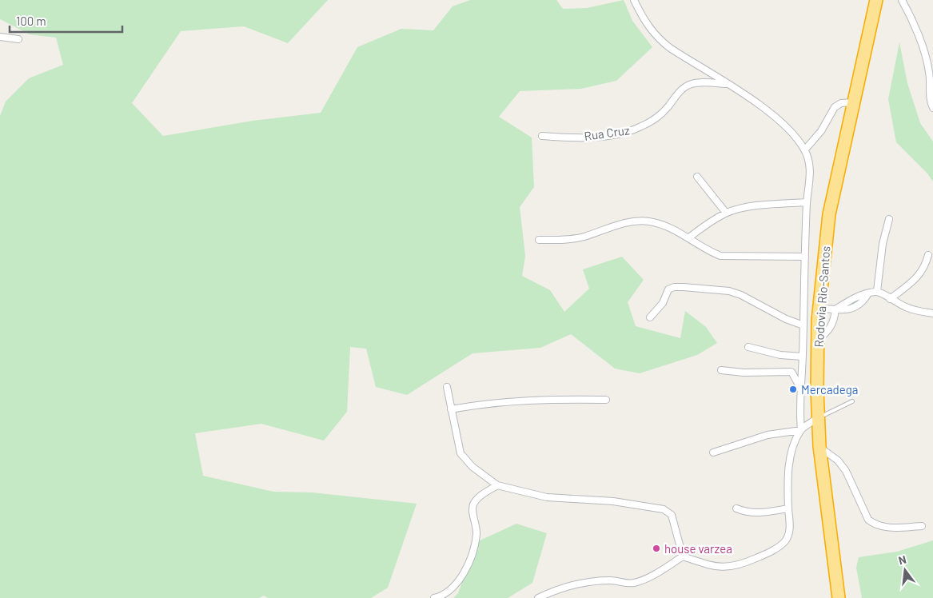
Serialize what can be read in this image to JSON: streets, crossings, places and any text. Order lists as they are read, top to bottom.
{
  "streets": {
    "highway": ["Rodovia Rio-Santos"],
    "street": ["Rua Cruz"]
  },
  "places": ["Mercadega", "house varzea"],
  "scale_bar": "100 m",
  "north": "top"
}
